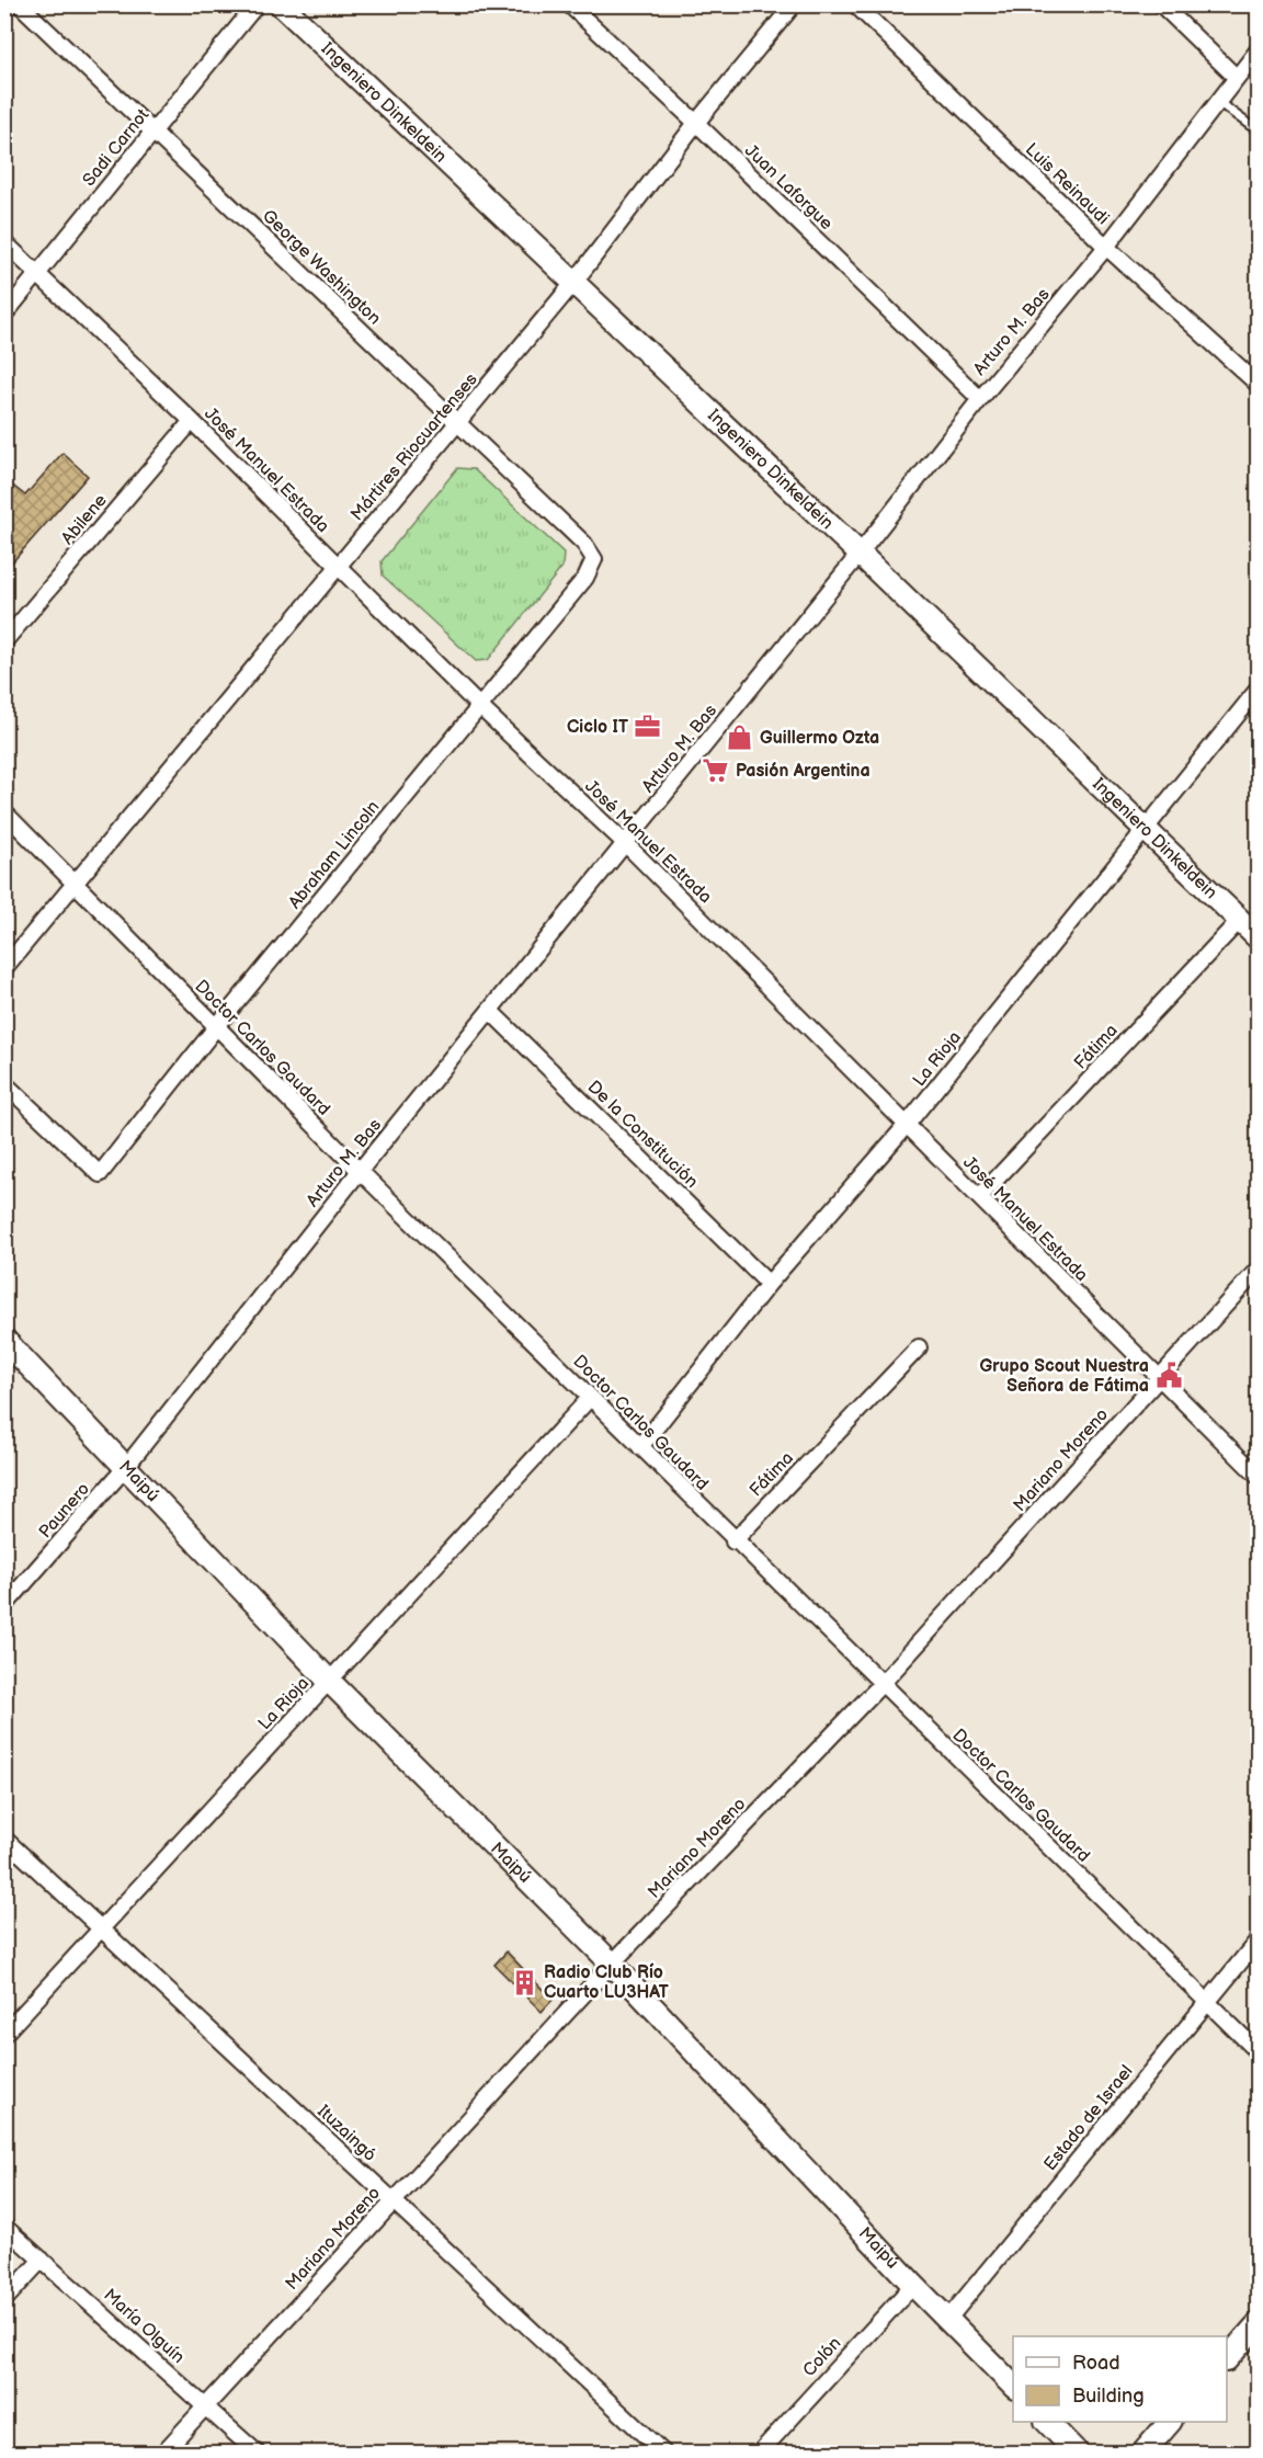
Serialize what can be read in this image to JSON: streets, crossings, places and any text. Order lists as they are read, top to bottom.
{
  "streets": {
    "main road": ["Ingeniero Dinkeldein", "Maipú"],
    "street": [
      "Sadi Carnot",
      "Luis Reinaudi",
      "Juan Laforgue",
      "George Washington",
      "Arturo M. Bas",
      "Mártires Riocuartenses",
      "José Manuel Estrada",
      "Abilene",
      "Abraham Lincoln",
      "Fátima",
      "Doctor Carlos Gaudard",
      "La Rioja",
      "De la Constitución",
      "Mariano Moreno",
      "Paunero",
      "Estado de Israel",
      "Ituzaingó",
      "María Olguín",
      "Colón"
    ]
  },
  "crossings": [
    ["Ingeniero Dinkeldein", "Arturo M. Bas"],
    ["Ingeniero Dinkeldein", "Mártires Riocuartenses"],
    ["Ingeniero Dinkeldein", "Fátima"],
    ["Ingeniero Dinkeldein", "La Rioja"],
    ["Sadi Carnot", "George Washington"],
    ["Sadi Carnot", "José Manuel Estrada"],
    ["Luis Reinaudi", "Arturo M. Bas"],
    ["Juan Laforgue", "Arturo M. Bas"],
    ["Juan Laforgue", "Mártires Riocuartenses"],
    ["George Washington", "Mártires Riocuartenses"],
    ["George Washington", "Abraham Lincoln"],
    ["Arturo M. Bas", "José Manuel Estrada"],
    ["Arturo M. Bas", "Doctor Carlos Gaudard"],
    ["Arturo M. Bas", "De la Constitución"],
    ["Arturo M. Bas", "Maipú"],
    ["Arturo M. Bas", "Paunero"],
    ["Mártires Riocuartenses", "José Manuel Estrada"],
    ["Mártires Riocuartenses", "Doctor Carlos Gaudard"],
    ["José Manuel Estrada", "Abilene"],
    ["José Manuel Estrada", "Abraham Lincoln"],
    ["José Manuel Estrada", "Fátima"],
    ["José Manuel Estrada", "La Rioja"],
    ["José Manuel Estrada", "Mariano Moreno"],
    ["Abraham Lincoln", "Doctor Carlos Gaudard"],
    ["Fátima", "Doctor Carlos Gaudard"],
    ["Doctor Carlos Gaudard", "La Rioja"],
    ["Doctor Carlos Gaudard", "Mariano Moreno"],
    ["Doctor Carlos Gaudard", "Estado de Israel"],
    ["La Rioja", "De la Constitución"],
    ["La Rioja", "Maipú"],
    ["La Rioja", "Ituzaingó"],
    ["Mariano Moreno", "Maipú"],
    ["Mariano Moreno", "Ituzaingó"],
    ["Mariano Moreno", "María Olguín"],
    ["Maipú", "Paunero"],
    ["Maipú", "Estado de Israel"],
    ["Maipú", "Colón"]
  ],
  "places": {
    "office": ["Ciclo IT"],
    "shop": ["Guillermo Ozta"],
    "supermarket": ["Pasión Argentina"],
    "public building": ["Grupo Scout Nuestra Señora de Fátima"],
    "building": ["Radio Club Río Cuarto LU3HAT"]
  },
  "legend": ["Road", "Building"]
}
